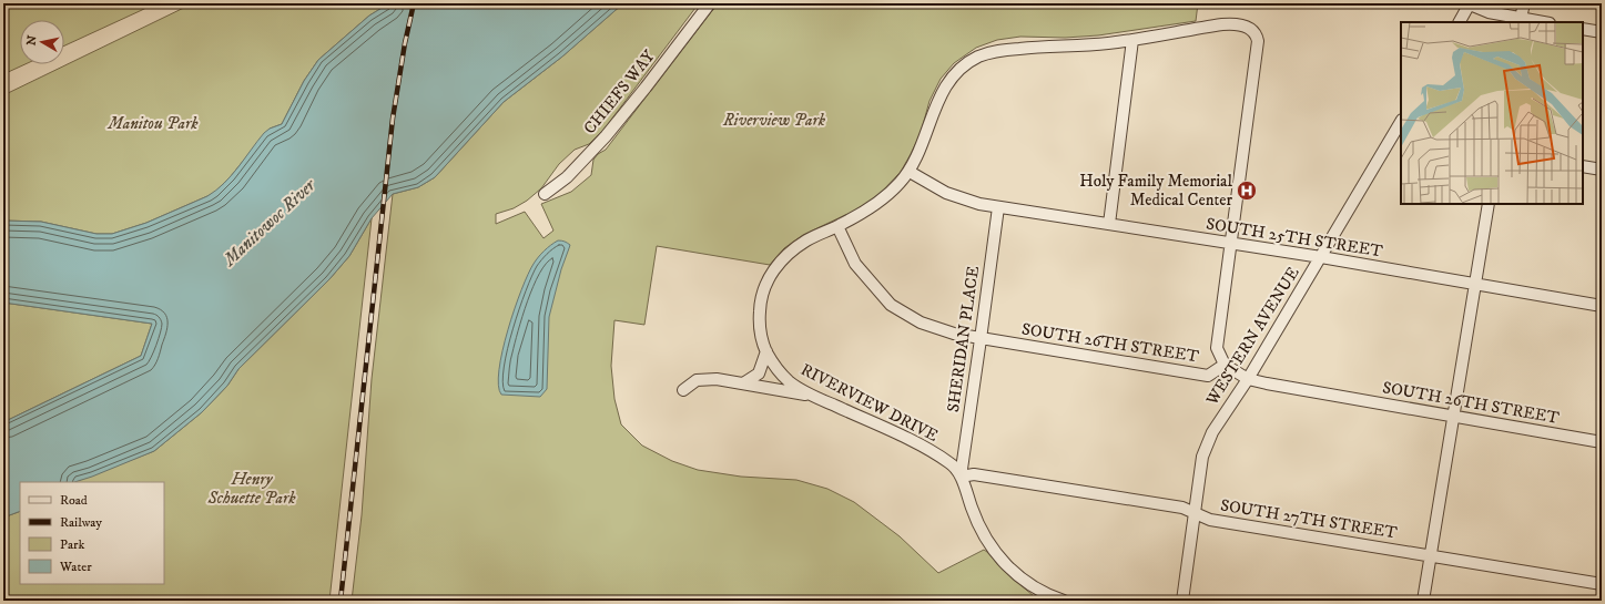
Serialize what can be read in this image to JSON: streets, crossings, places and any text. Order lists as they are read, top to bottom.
{
  "streets": {
    "street": [
      "CHIEFS WAY",
      "SOUTH 25TH STREET",
      "WESTERN AVENUE",
      "SHERIDAN PLACE",
      "SOUTH 26TH STREET",
      "RIVERVIEW DRIVE",
      "SOUTH 27TH STREET"
    ]
  },
  "crossings": [
    ["SOUTH 25TH STREET", "WESTERN AVENUE"],
    ["SOUTH 25TH STREET", "SHERIDAN PLACE"],
    ["SOUTH 25TH STREET", "RIVERVIEW DRIVE"],
    ["WESTERN AVENUE", "SOUTH 26TH STREET"],
    ["WESTERN AVENUE", "SOUTH 27TH STREET"],
    ["SHERIDAN PLACE", "SOUTH 26TH STREET"],
    ["SHERIDAN PLACE", "RIVERVIEW DRIVE"],
    ["SHERIDAN PLACE", "SOUTH 27TH STREET"],
    ["SOUTH 26TH STREET", "RIVERVIEW DRIVE"],
    ["RIVERVIEW DRIVE", "SOUTH 27TH STREET"]
  ],
  "water": ["Manitowoc River"],
  "parks": ["Riverview Park", "Manitou Park", "Henry Schuette Park"],
  "places": {
    "hospital": ["Holy Family Memorial Medical Center"]
  },
  "legend": [
    "Road",
    "Railway",
    "Park",
    "Water"
  ],
  "north": "left"
}
